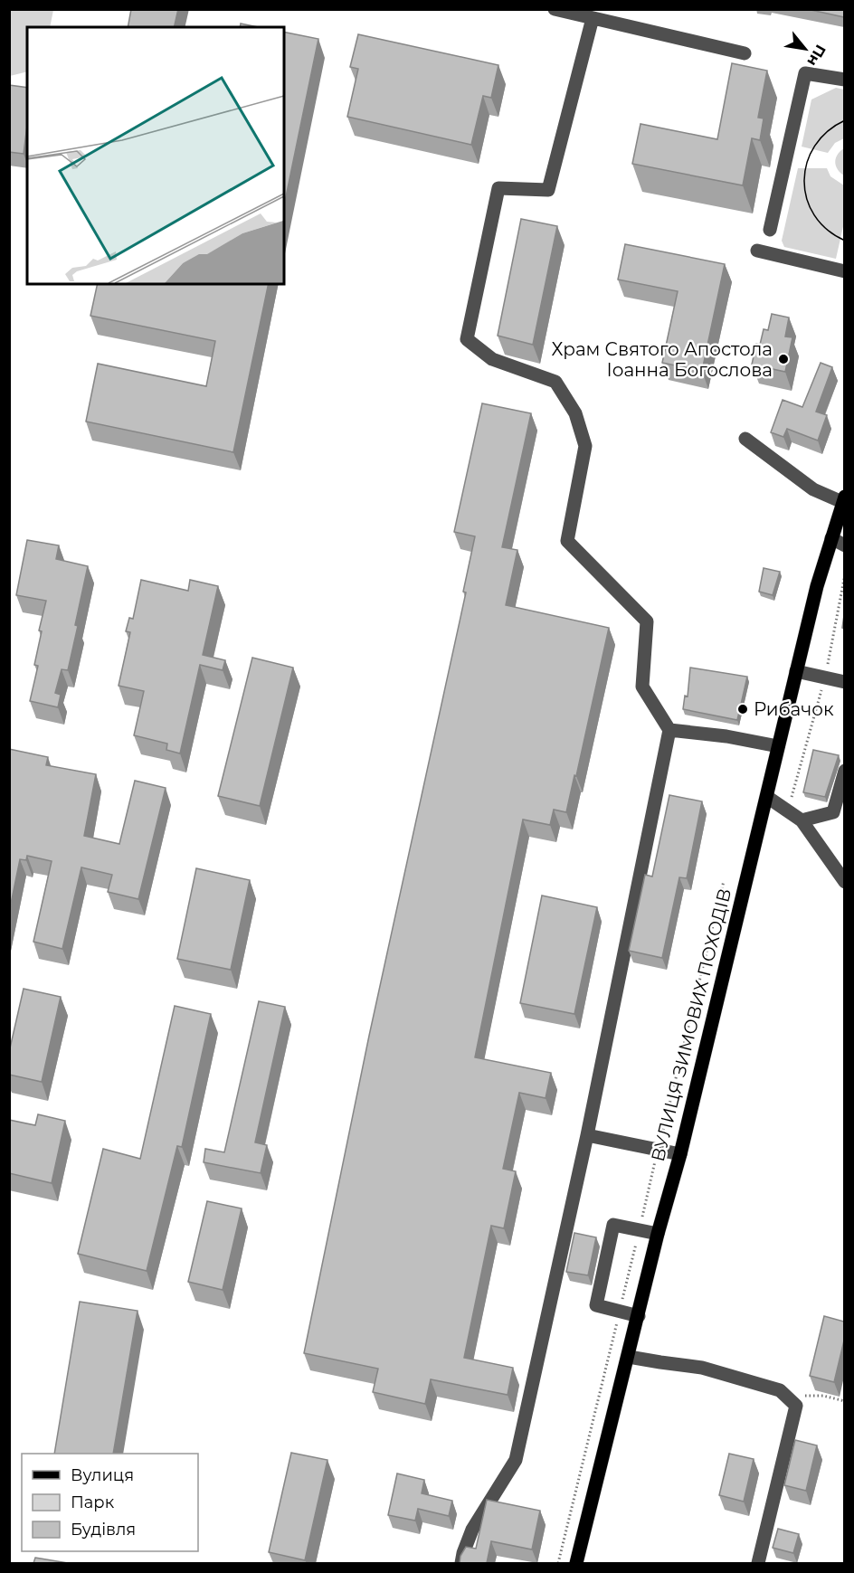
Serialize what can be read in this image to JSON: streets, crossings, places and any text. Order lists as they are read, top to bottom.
{
  "streets": {
    "main road": ["ВУЛИЦЯ ЗИМОВИХ ПОХОДІВ"]
  },
  "places": ["Храм Святого Апостола Іоанна Богослова", "Рибачок"],
  "legend": ["Вулиця", "Парк", "Будівля"],
  "north": "bottom right"
}
